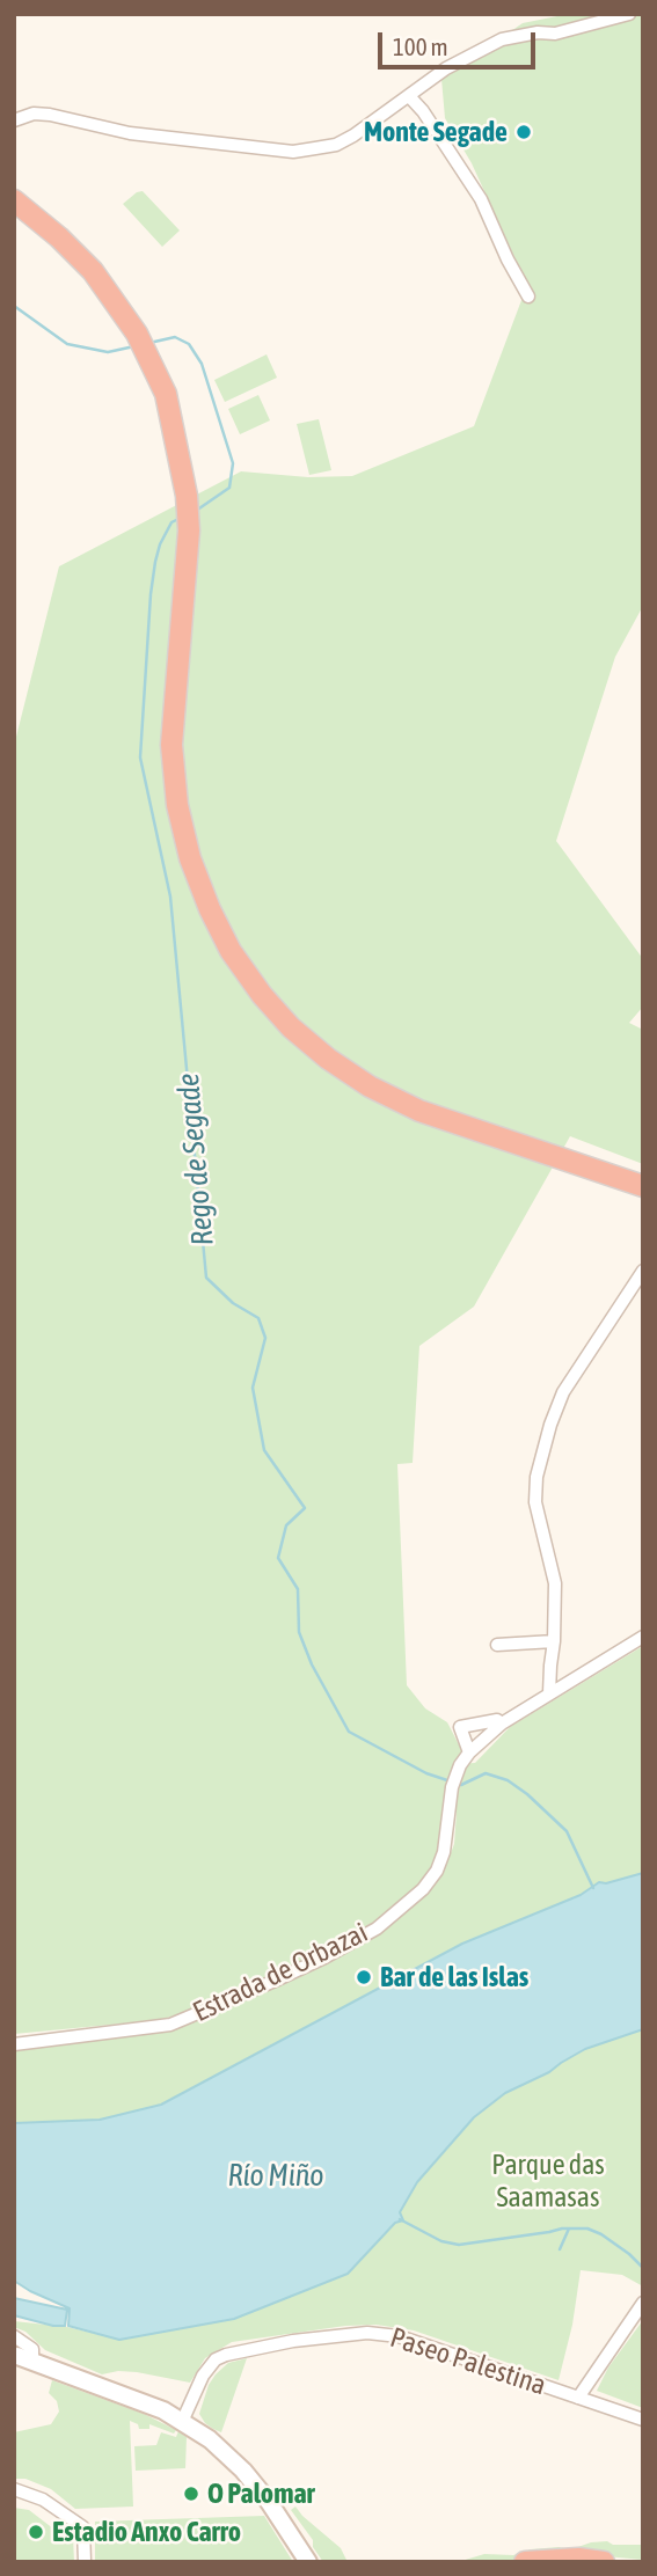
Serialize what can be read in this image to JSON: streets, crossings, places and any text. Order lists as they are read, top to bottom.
{
  "streets": {
    "street": ["Estrada de Orbazai", "Paseo Palestina"]
  },
  "water": ["Rego de Segade", "Río Miño"],
  "parks": ["Parque das Saamasas"],
  "places": [
    "Monte Segade",
    "Bar de las Islas",
    "O Palomar",
    "Estadio Anxo Carro"
  ],
  "scale_bar": "100 m"
}
